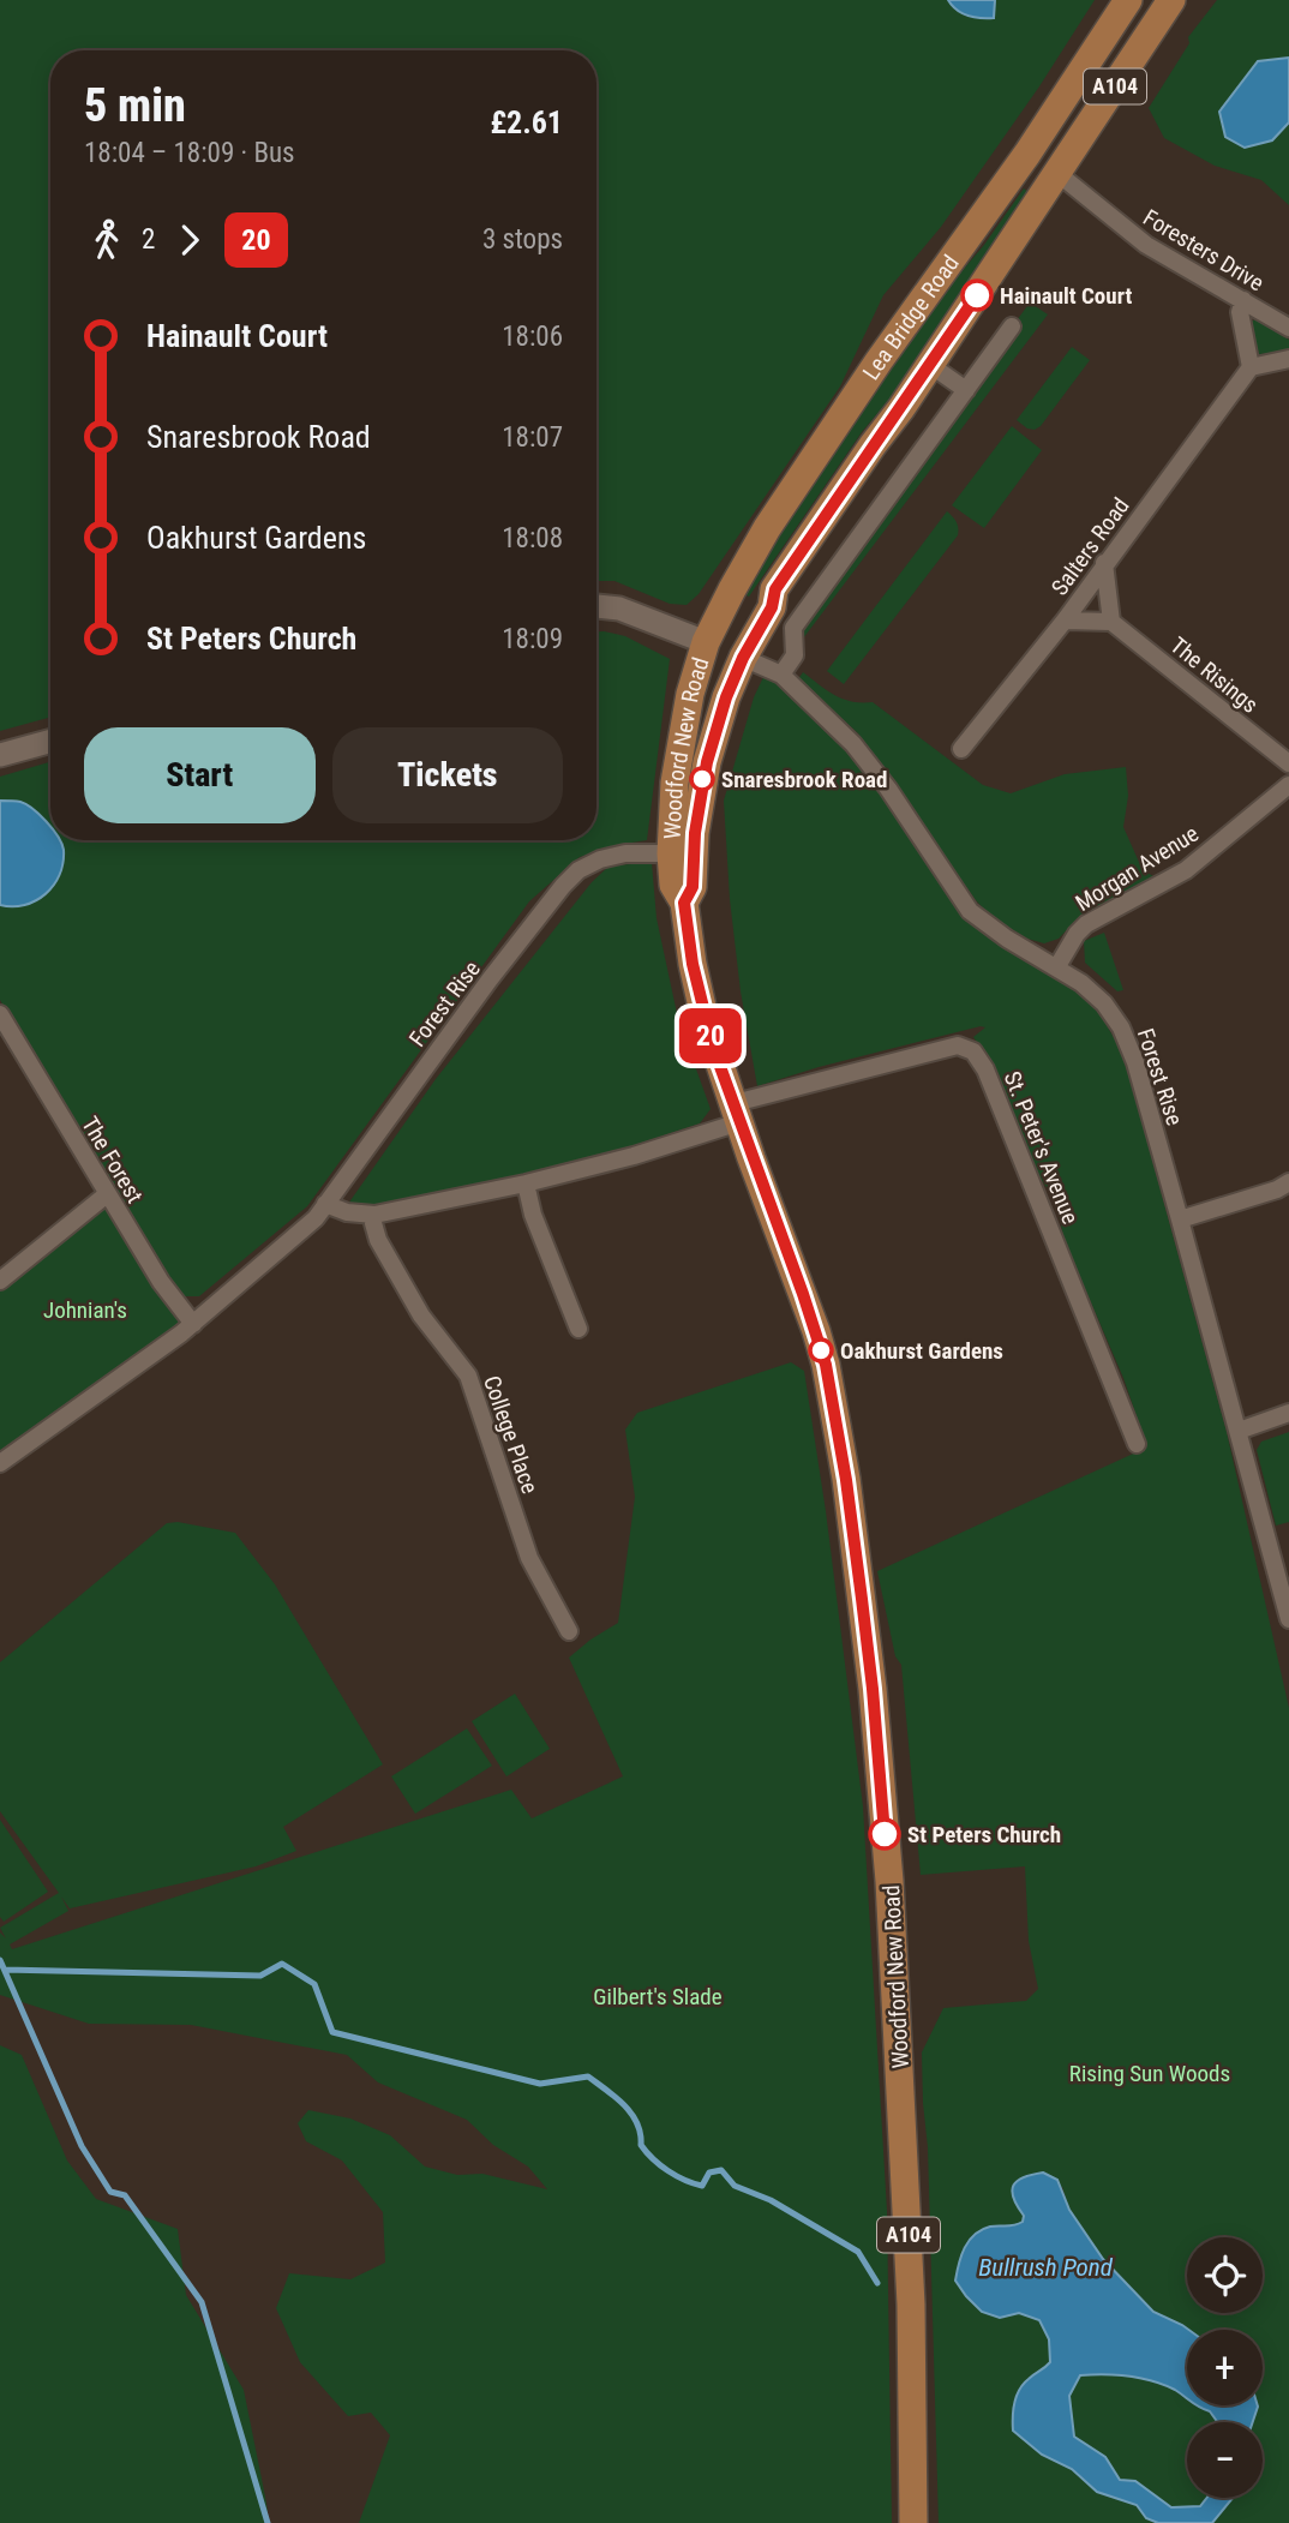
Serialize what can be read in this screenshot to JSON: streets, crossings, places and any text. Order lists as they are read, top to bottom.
{
  "streets": {
    "main road": ["A104", "Lea Bridge Road", "Woodford New Road"],
    "street": [
      "Foresters Drive",
      "Salters Road",
      "The Risings",
      "Morgan Avenue",
      "Forest Rise",
      "St. Peter's Avenue",
      "The Forest",
      "College Place"
    ]
  },
  "crossings": [
    ["Foresters Drive", "Lea Bridge Road"],
    ["Lea Bridge Road", "Woodford New Road"],
    ["Lea Bridge Road", "Forest Rise"],
    ["Woodford New Road", "Forest Rise"],
    ["Woodford New Road", "St. Peter's Avenue"],
    ["Morgan Avenue", "Forest Rise"]
  ],
  "water": ["Bullrush Pond"],
  "parks": ["Johnian's", "Gilbert's Slade", "Rising Sun Woods"],
  "places": [
    "Hainault Court",
    "Snaresbrook Road",
    "Oakhurst Gardens",
    "St Peters Church"
  ],
  "lines": ["bus line 20"],
  "page": {
    "on_map": "20",
    "heading": ["5 min", "18:04 – 18:09 · Bus", "£2.61"],
    "legs": ["2", "20", "3 stops"],
    "list": [
      {
        "name": "Hainault Court",
        "value": "18:06"
      },
      {
        "name": "Snaresbrook Road",
        "value": "18:07"
      },
      {
        "name": "Oakhurst Gardens",
        "value": "18:08"
      },
      {
        "name": "St Peters Church",
        "value": "18:09"
      }
    ],
    "buttons": ["Start", "Tickets"],
    "map_buttons": ["+", "−"]
  }
}
